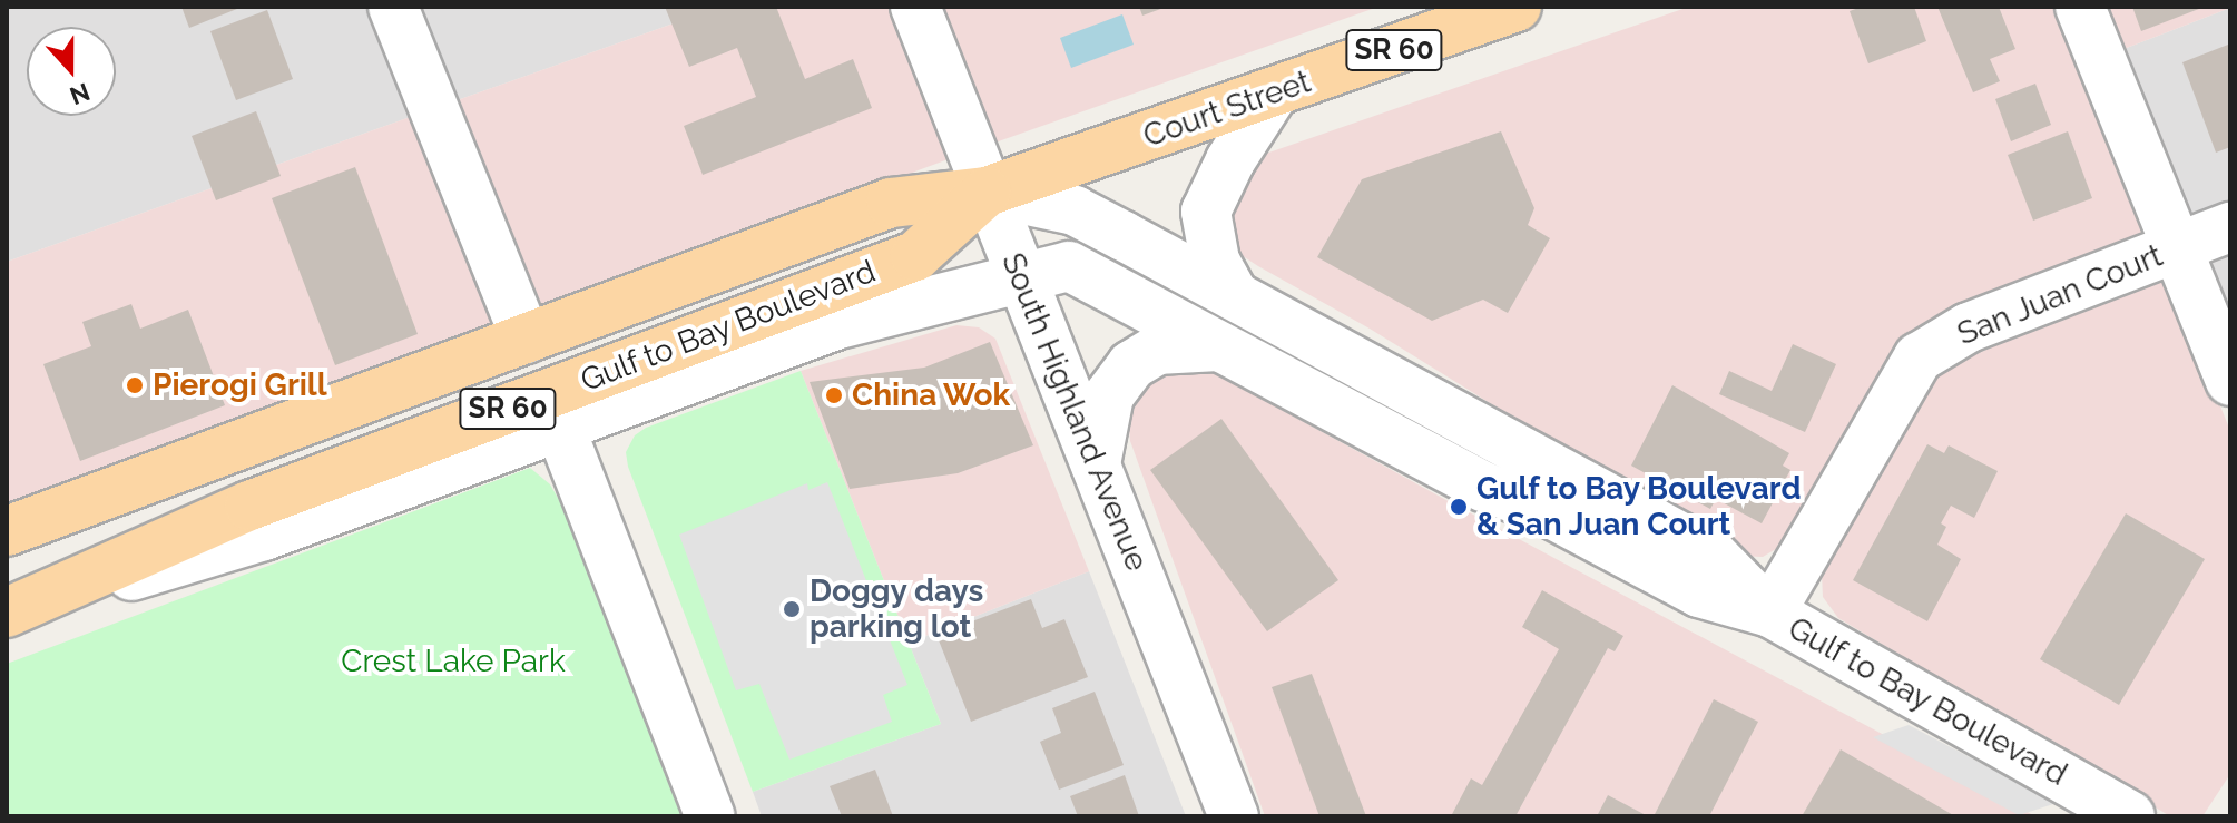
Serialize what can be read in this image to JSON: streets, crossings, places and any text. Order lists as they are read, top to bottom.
{
  "streets": {
    "main road": ["SR 60", "Court Street", "Gulf to Bay Boulevard"],
    "street": ["San Juan Court", "South Highland Avenue"]
  },
  "crossings": [
    ["Court Street", "Gulf to Bay Boulevard"],
    ["Court Street", "South Highland Avenue"],
    ["San Juan Court", "Gulf to Bay Boulevard"],
    ["Gulf to Bay Boulevard", "South Highland Avenue"]
  ],
  "parks": ["Crest Lake Park"],
  "places": [
    "Pierogi Grill",
    "China Wok",
    "Gulf to Bay Boulevard & San Juan Court",
    "Doggy days parking lot"
  ],
  "north": "bottom"
}
